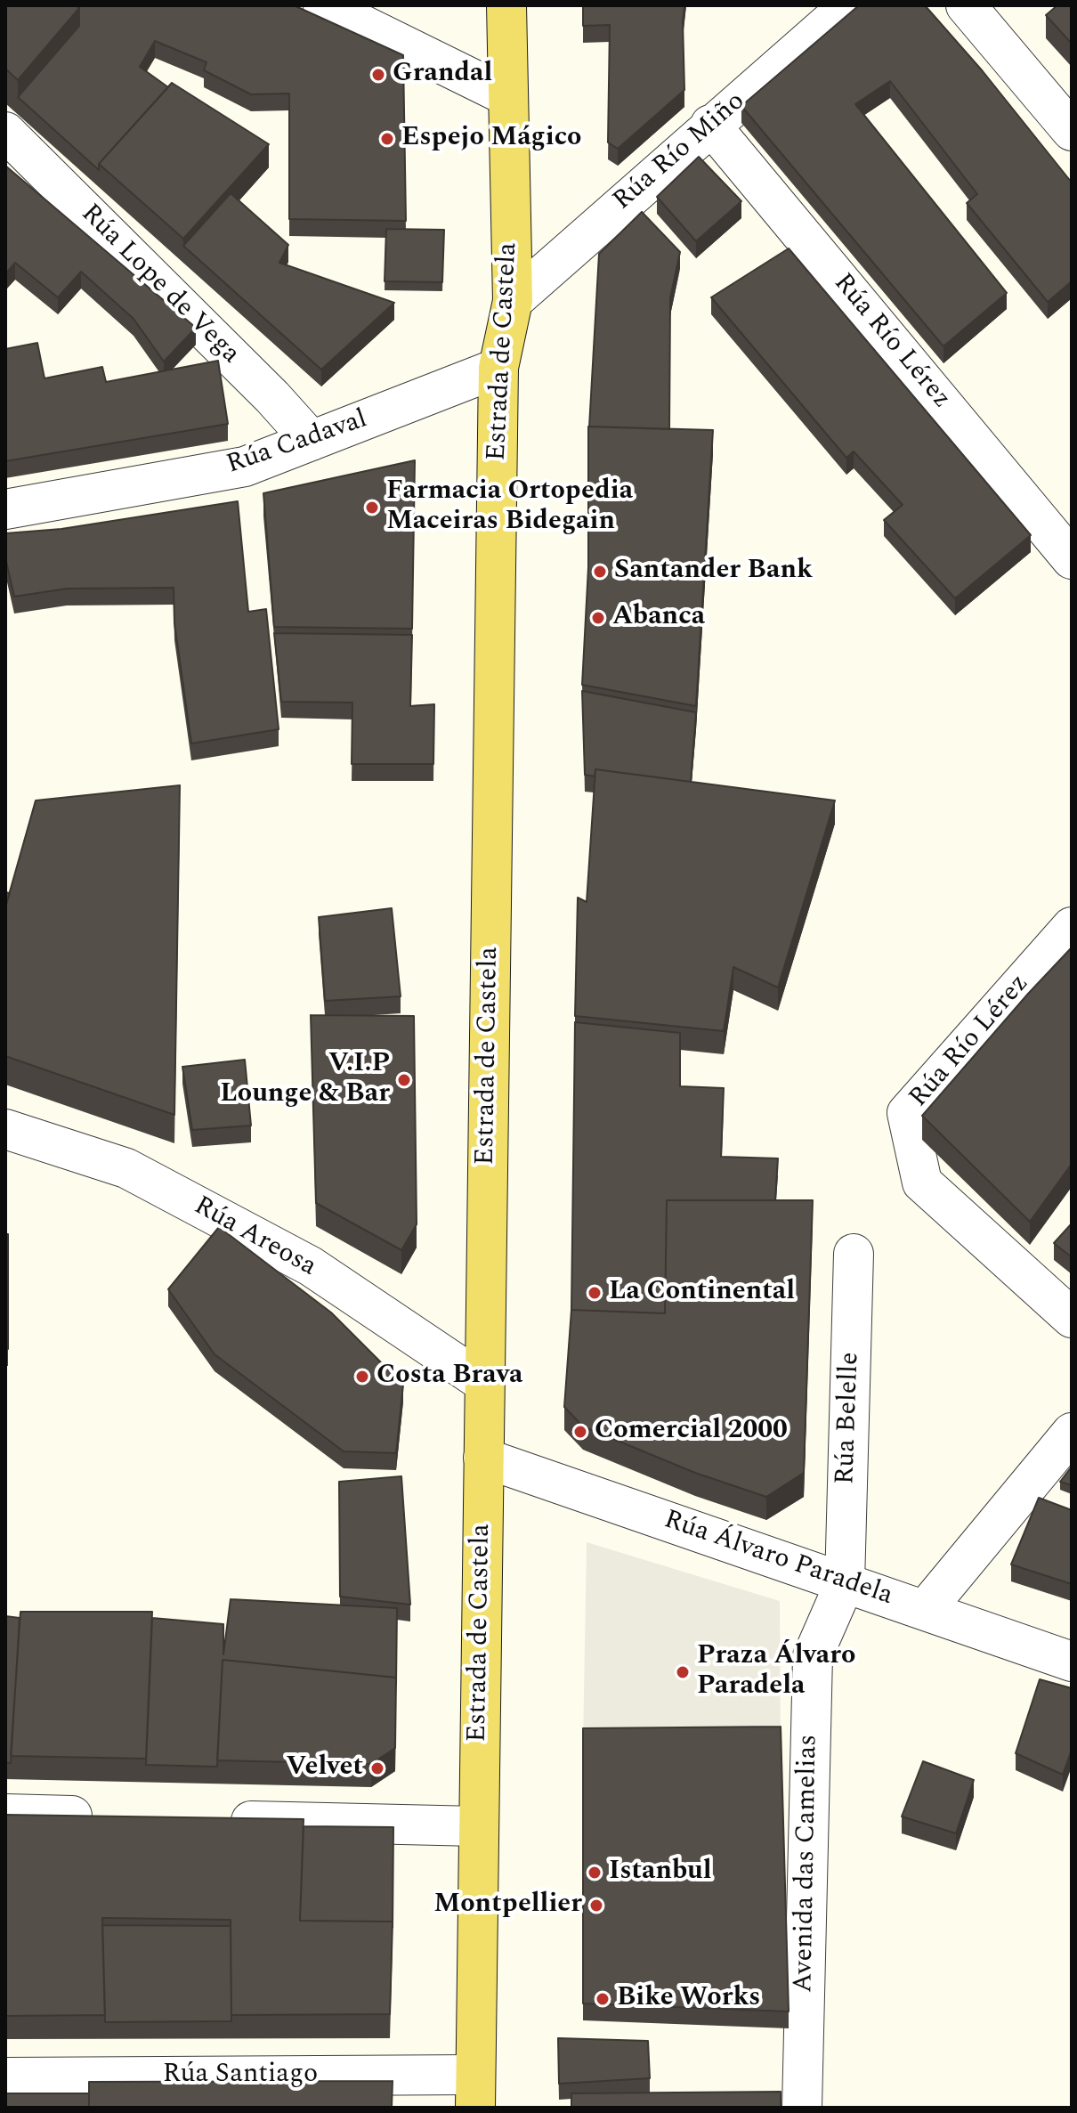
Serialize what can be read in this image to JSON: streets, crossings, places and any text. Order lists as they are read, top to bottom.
{
  "streets": {
    "main road": ["Estrada de Castela"],
    "street": [
      "Rúa Río Miño",
      "Rúa Lope de Vega",
      "Rúa Río Lérez",
      "Rúa Cadaval",
      "Rúa Areosa",
      "Rúa Belelle",
      "Rúa Álvaro Paradela",
      "Avenida das Camelias",
      "Rúa Santiago"
    ]
  },
  "crossings": [
    ["Rúa Río Miño", "Rúa Río Lérez"],
    ["Rúa Río Miño", "Estrada de Castela"],
    ["Rúa Lope de Vega", "Rúa Cadaval"],
    ["Estrada de Castela", "Rúa Cadaval"],
    ["Estrada de Castela", "Rúa Areosa"],
    ["Estrada de Castela", "Rúa Álvaro Paradela"],
    ["Estrada de Castela", "Rúa Santiago"],
    ["Rúa Belelle", "Rúa Álvaro Paradela"],
    ["Rúa Belelle", "Avenida das Camelias"],
    ["Rúa Álvaro Paradela", "Avenida das Camelias"]
  ],
  "places": [
    "Grandal",
    "Espejo Mágico",
    "Farmacia Ortopedia Maceiras Bidegain",
    "Santander Bank",
    "Abanca",
    "V.I.P Lounge & Bar",
    "La Continental",
    "Costa Brava",
    "Comercial 2000",
    "Praza Álvaro Paradela",
    "Velvet",
    "Istanbul",
    "Montpellier",
    "Bike Works"
  ]
}
